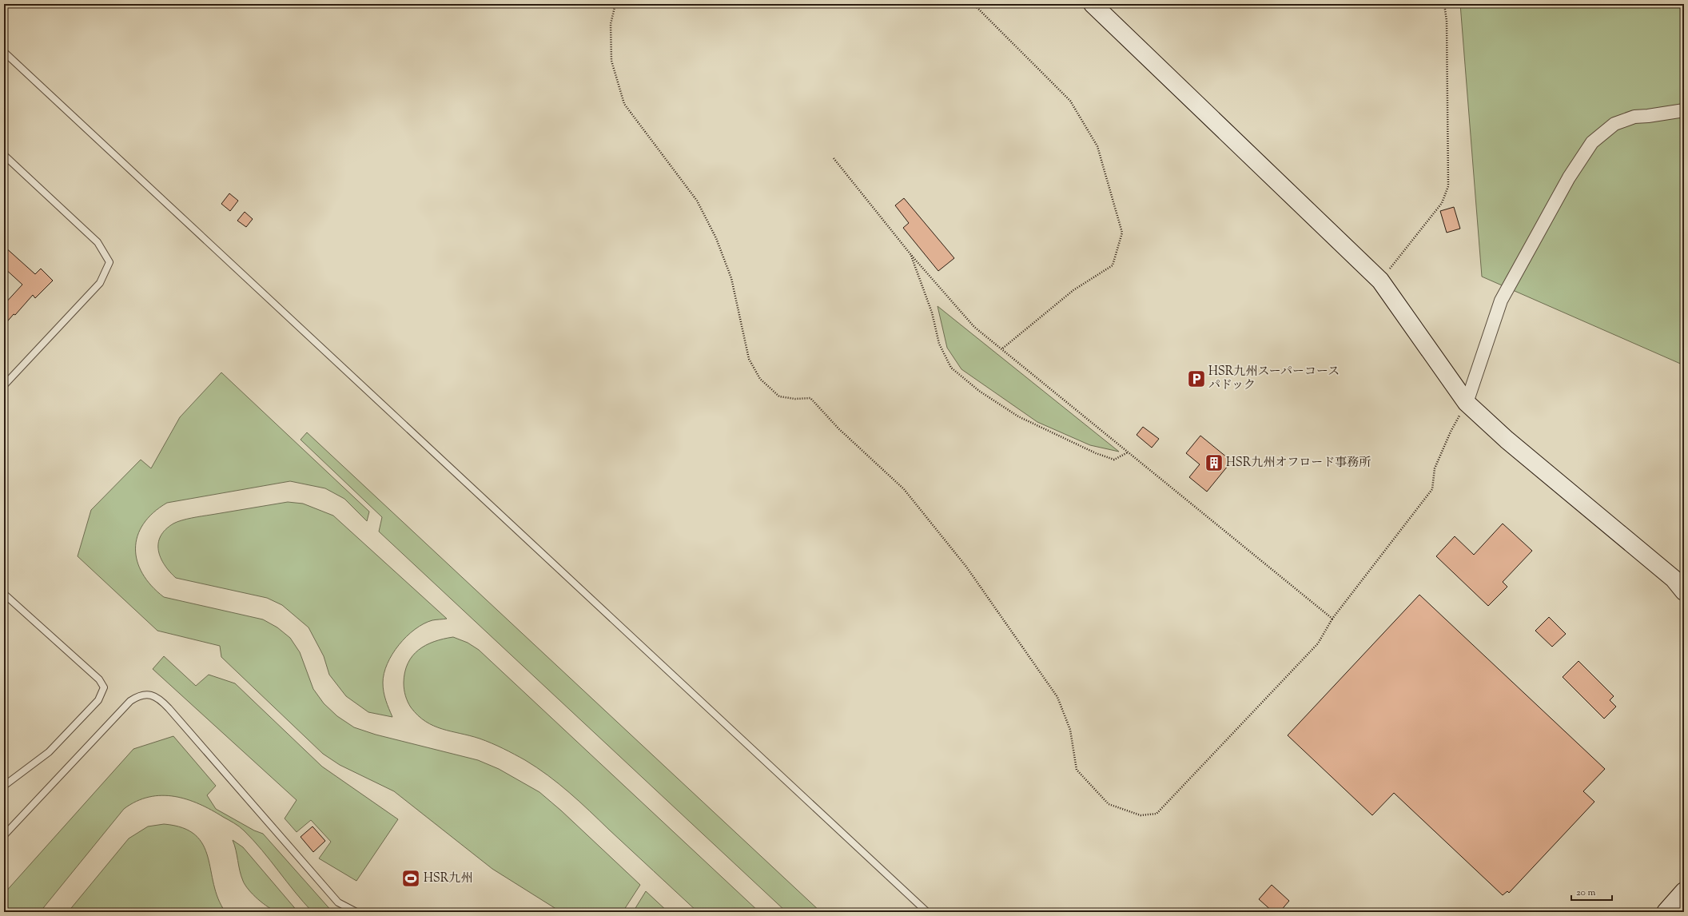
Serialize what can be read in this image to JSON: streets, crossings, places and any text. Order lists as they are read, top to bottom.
{
  "places": {
    "parking": ["HSR九州スーパーコース パドック"],
    "building": ["HSR九州オフロード事務所"],
    "sports": ["HSR九州"]
  },
  "scale_bar": "20 m"
}
